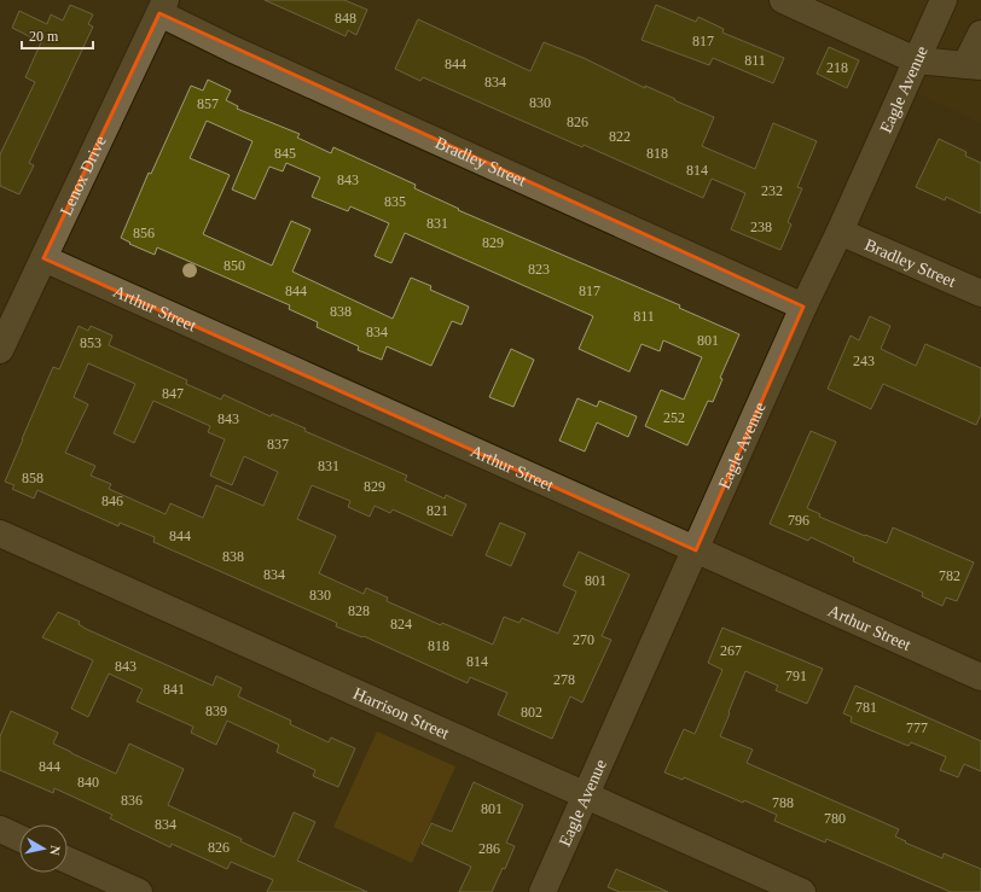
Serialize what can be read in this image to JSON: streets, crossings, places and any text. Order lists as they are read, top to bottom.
{
  "streets": {
    "street": [
      "Eagle Avenue",
      "Bradley Street",
      "Lenox Drive",
      "Arthur Street",
      "Harrison Street"
    ]
  },
  "crossings": [
    ["Eagle Avenue", "Bradley Street"],
    ["Eagle Avenue", "Arthur Street"],
    ["Eagle Avenue", "Harrison Street"],
    ["Bradley Street", "Lenox Drive"],
    ["Lenox Drive", "Arthur Street"]
  ],
  "house_numbers": [
    "848",
    "817",
    "811",
    "844",
    "218",
    "834",
    "830",
    "857",
    "826",
    "822",
    "845",
    "818",
    "814",
    "843",
    "232",
    "835",
    "831",
    "238",
    "856",
    "829",
    "850",
    "823",
    "844",
    "817",
    "838",
    "811",
    "834",
    "801",
    "853",
    "243",
    "847",
    "252",
    "843",
    "837",
    "831",
    "858",
    "829",
    "846",
    "821",
    "796",
    "844",
    "838",
    "834",
    "782",
    "801",
    "830",
    "828",
    "824",
    "270",
    "818",
    "267",
    "814",
    "843",
    "791",
    "278",
    "841",
    "781",
    "839",
    "802",
    "777",
    "844",
    "840",
    "836",
    "788",
    "801",
    "780",
    "834",
    "826",
    "286"
  ],
  "scale_bar": "20 m",
  "north": "right"
}
